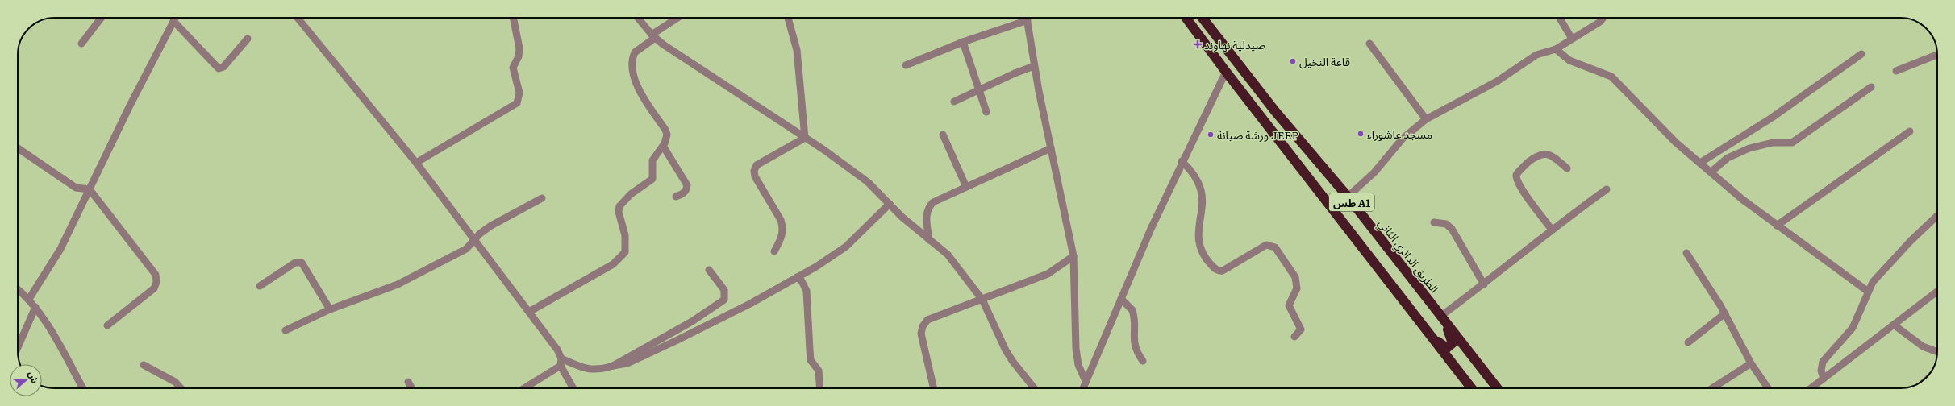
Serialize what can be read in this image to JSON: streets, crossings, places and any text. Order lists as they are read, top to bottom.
{
  "streets": {
    "highway": ["طس A1", "الطريق الدائري الثاني"]
  },
  "places": {
    "health": ["صيدلية نهاوند"],
    "other": ["قاعة النخيل", "مسجد عاشوراء", "ورشة صيانة JEEP"]
  },
  "north": "right"
}
